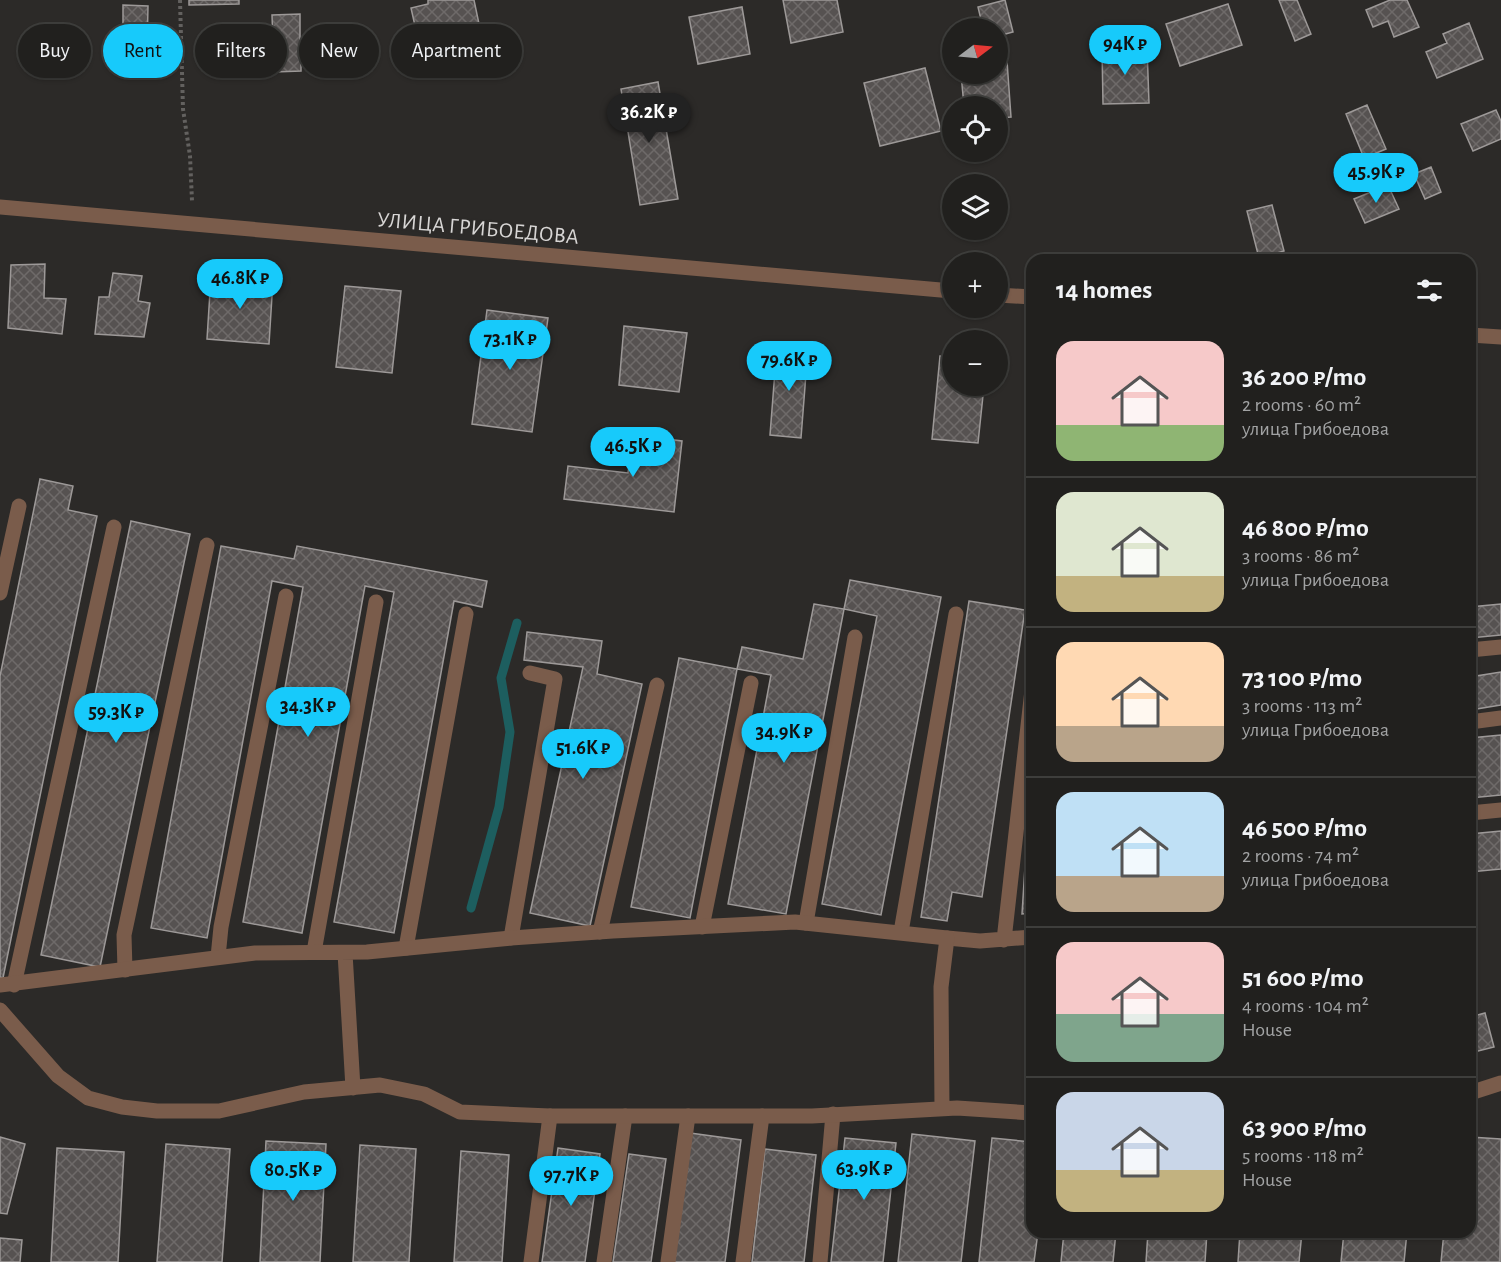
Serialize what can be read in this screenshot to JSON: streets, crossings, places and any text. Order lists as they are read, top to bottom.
{
  "streets": {
    "street": ["УЛИЦА ГРИБОЕДОВА"]
  },
  "north": "right",
  "page": {
    "map_buttons": ["+", "−"],
    "chip": [
      "Buy",
      "Rent",
      "Filters",
      "New",
      "Apartment"
    ],
    "price": [
      "94K ₽",
      "36.2K ₽",
      "45.9K ₽",
      "46.8K ₽",
      "73.1K ₽",
      "79.6K ₽",
      "46.5K ₽",
      "34.3K ₽",
      "59.3K ₽",
      "34.9K ₽",
      "51.6K ₽",
      "63.9K ₽",
      "80.5K ₽",
      "97.7K ₽"
    ],
    "heading": "14 homes",
    "list": [
      {
        "name": "36 200 ₽/mo",
        "note": "2 rooms · 60 m² · улица Грибоедова"
      },
      {
        "name": "46 800 ₽/mo",
        "note": "3 rooms · 86 m² · улица Грибоедова"
      },
      {
        "name": "73 100 ₽/mo",
        "note": "3 rooms · 113 m² · улица Грибоедова"
      },
      {
        "name": "46 500 ₽/mo",
        "note": "2 rooms · 74 m² · улица Грибоедова"
      },
      {
        "name": "51 600 ₽/mo",
        "note": "4 rooms · 104 m² · House"
      },
      {
        "name": "63 900 ₽/mo",
        "note": "5 rooms · 118 m² · House"
      }
    ]
  }
}
